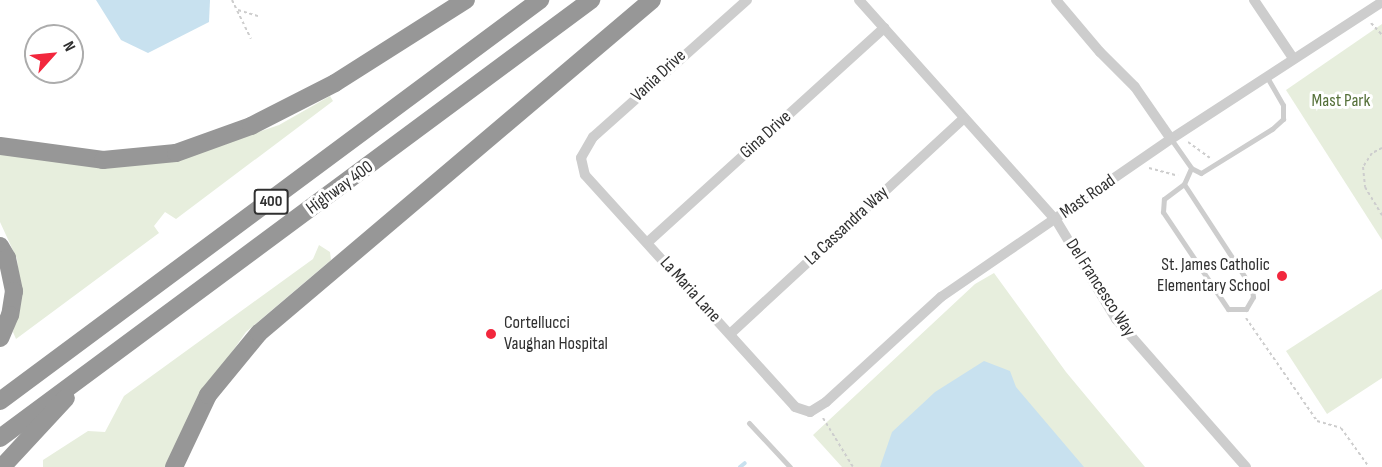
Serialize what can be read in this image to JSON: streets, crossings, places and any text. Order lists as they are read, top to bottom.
{
  "streets": {
    "highway": ["Highway 400", "400"],
    "street": [
      "Vania Drive",
      "Gina Drive",
      "Mast Road",
      "La Cassandra Way",
      "Del Francesco Way",
      "La Maria Lane"
    ]
  },
  "crossings": [
    ["Vania Drive", "La Maria Lane"],
    ["Gina Drive", "Del Francesco Way"],
    ["Gina Drive", "La Maria Lane"],
    ["Mast Road", "Del Francesco Way"],
    ["Mast Road", "La Maria Lane"],
    ["La Cassandra Way", "Del Francesco Way"],
    ["La Cassandra Way", "La Maria Lane"]
  ],
  "parks": ["Mast Park"],
  "places": ["St. James Catholic Elementary School", "Cortellucci Vaughan Hospital"],
  "north": "top right"
}
